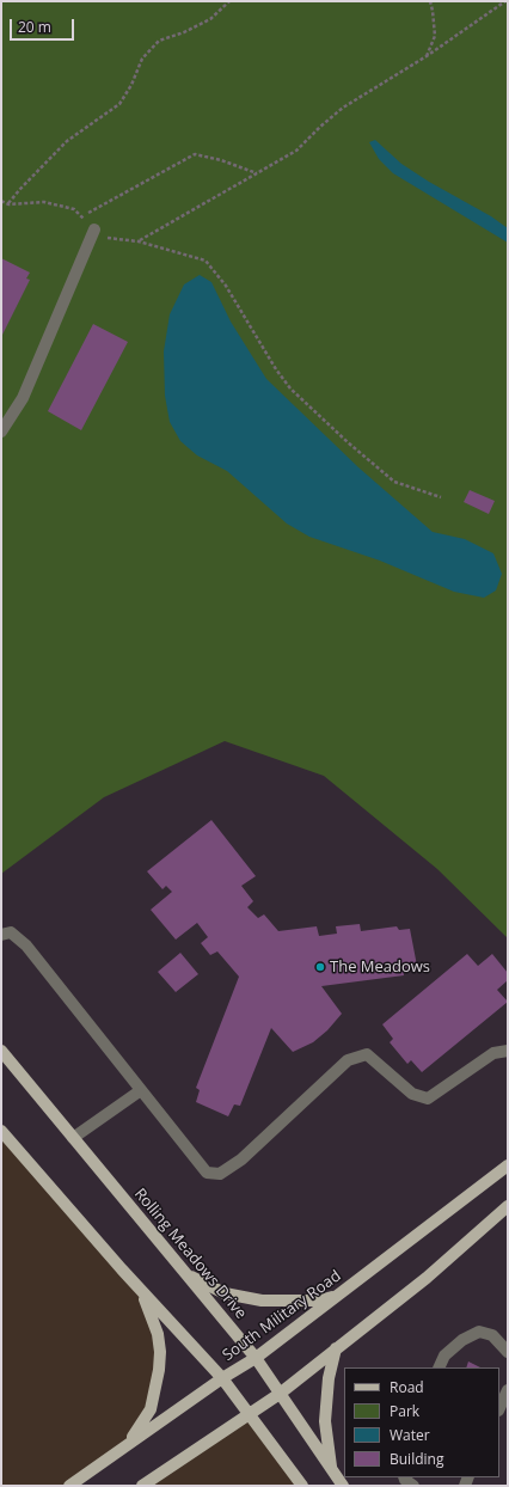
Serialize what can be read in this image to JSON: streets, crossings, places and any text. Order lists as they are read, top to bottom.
{
  "streets": {
    "main road": ["Rolling Meadows Drive", "South Military Road"]
  },
  "crossings": [
    ["Rolling Meadows Drive", "South Military Road"]
  ],
  "places": ["The Meadows"],
  "legend": [
    "Road",
    "Park",
    "Water",
    "Building"
  ],
  "scale_bar": "20 m"
}
